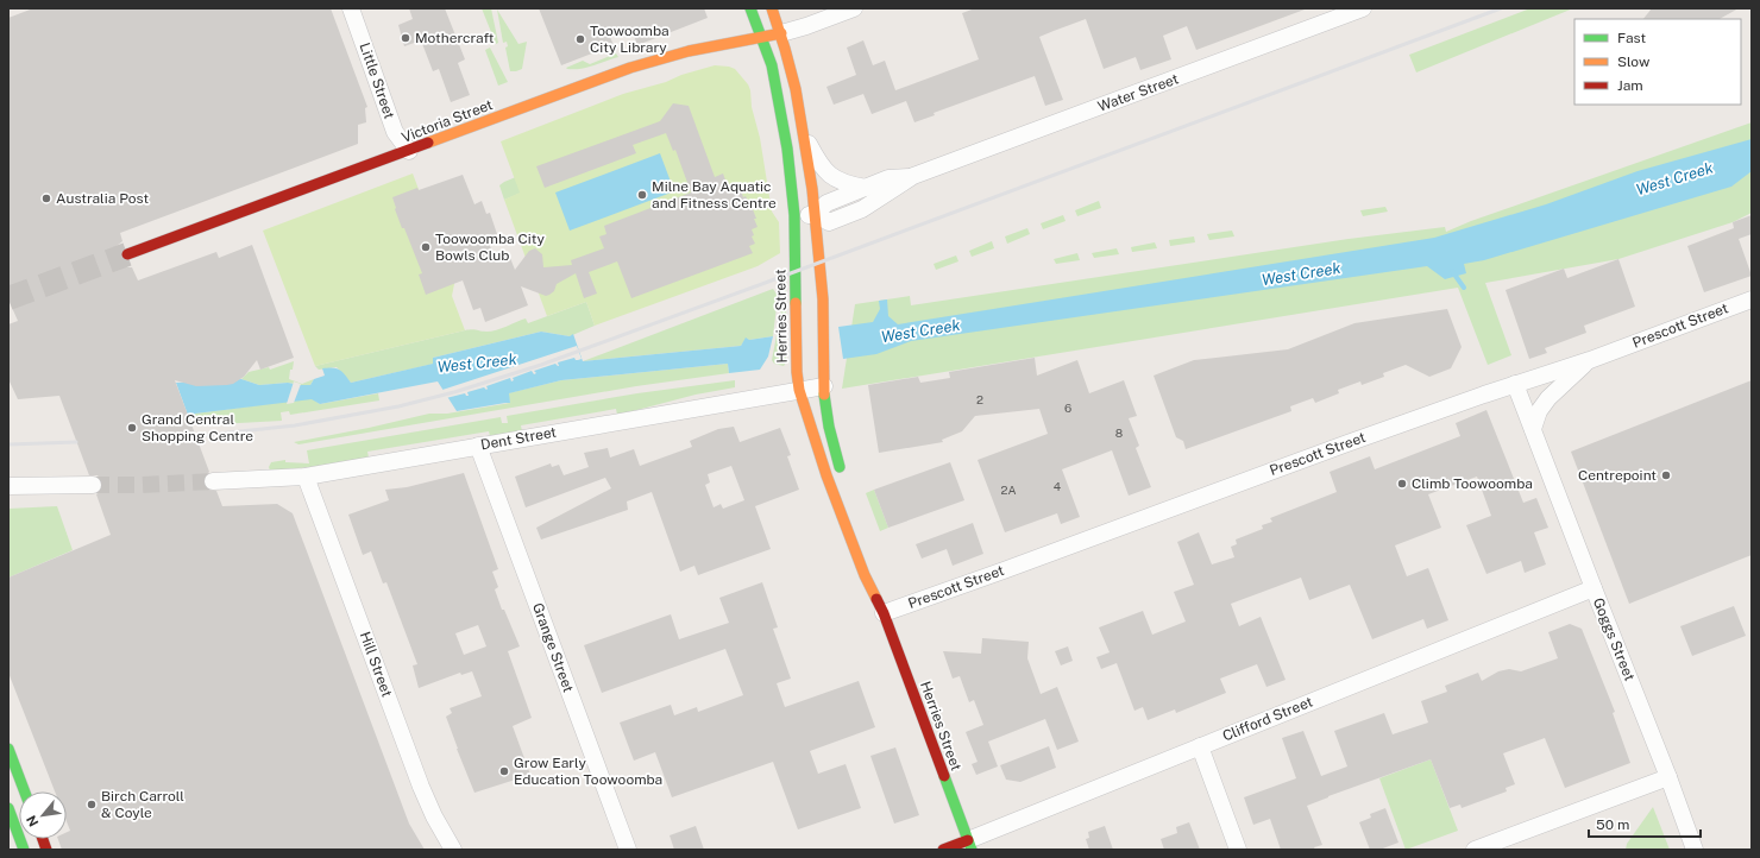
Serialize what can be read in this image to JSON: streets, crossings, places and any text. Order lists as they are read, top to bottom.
{
  "streets": {
    "main road": ["Victoria Street", "Herries Street", "Clifford Street"],
    "street": [
      "Little Street",
      "Water Street",
      "Prescott Street",
      "Dent Street",
      "Goggs Street",
      "Grange Street",
      "Hill Street"
    ]
  },
  "crossings": [
    ["Little Street", "Victoria Street"],
    ["Water Street", "Herries Street"],
    ["Victoria Street", "Herries Street"],
    ["Herries Street", "Prescott Street"],
    ["Herries Street", "Dent Street"],
    ["Herries Street", "Clifford Street"],
    ["Prescott Street", "Goggs Street"],
    ["Dent Street", "Grange Street"],
    ["Dent Street", "Hill Street"],
    ["Goggs Street", "Clifford Street"]
  ],
  "water": ["West Creek"],
  "places": [
    "Mothercraft",
    "Toowoomba City Library",
    "Milne Bay Aquatic and Fitness Centre",
    "Australia Post",
    "Toowoomba City Bowls Club",
    "Grand Central Shopping Centre",
    "Centrepoint",
    "Climb Toowoomba",
    "Grow Early Education Toowoomba",
    "Birch Carroll & Coyle"
  ],
  "house_numbers": [
    "2",
    "6",
    "8",
    "4",
    "2A"
  ],
  "legend": ["Fast", "Slow", "Jam"],
  "scale_bar": "50 m",
  "north": "bottom left"
}
